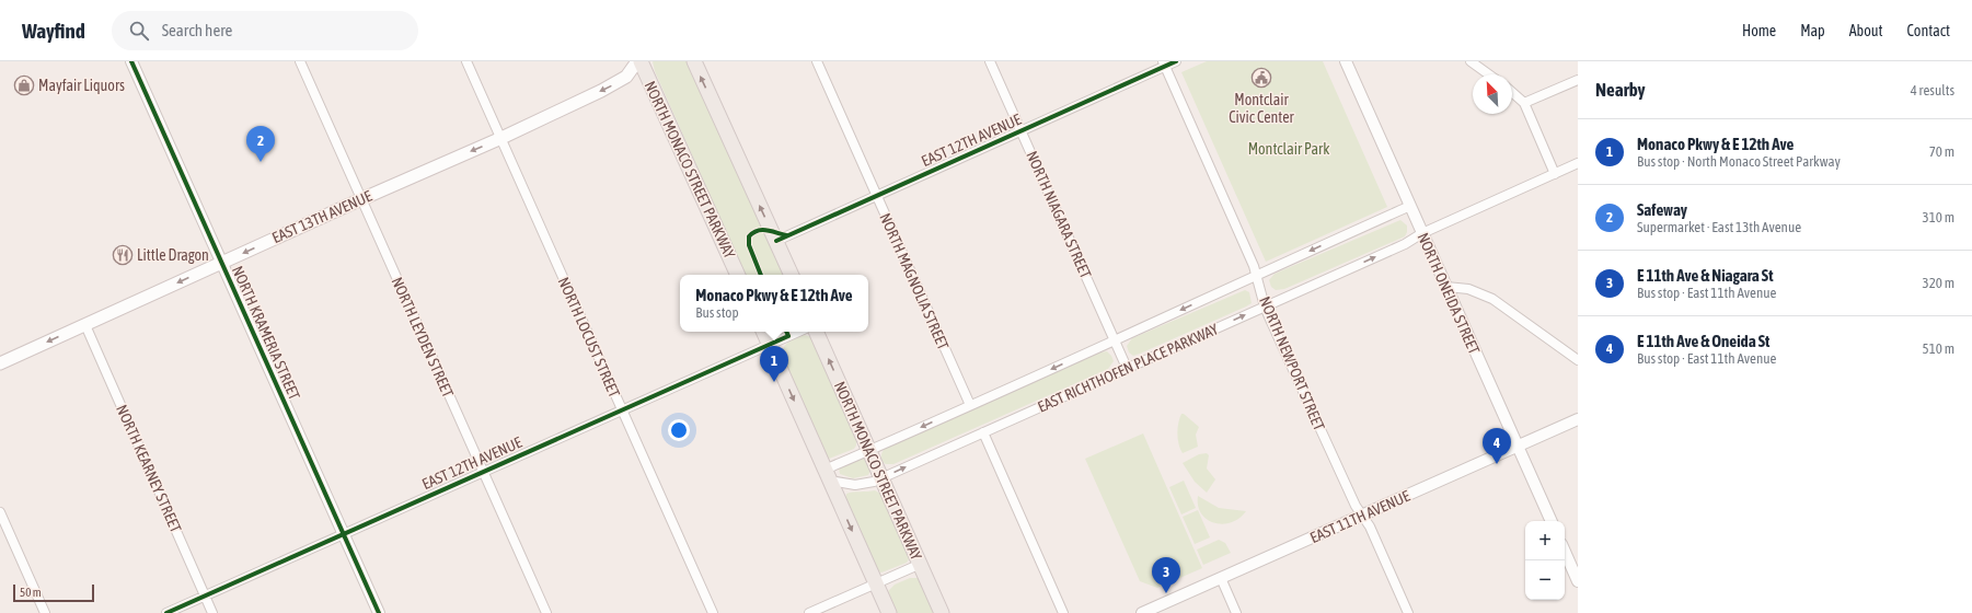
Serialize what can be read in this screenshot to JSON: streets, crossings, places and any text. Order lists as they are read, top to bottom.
{
  "streets": {
    "main road": ["NORTH MONACO STREET PARKWAY", "EAST 13TH AVENUE"],
    "street": [
      "EAST 12TH AVENUE",
      "NORTH NIAGARA STREET",
      "NORTH MAGNOLIA STREET",
      "NORTH ONEIDA STREET",
      "NORTH KRAMERIA STREET",
      "NORTH LEYDEN STREET",
      "NORTH LOCUST STREET",
      "NORTH NEWPORT STREET",
      "EAST RICHTHOFEN PLACE PARKWAY",
      "NORTH KEARNEY STREET",
      "EAST 11TH AVENUE"
    ]
  },
  "crossings": [
    ["EAST 12TH AVENUE", "NORTH NIAGARA STREET"],
    ["EAST 12TH AVENUE", "NORTH MAGNOLIA STREET"],
    ["EAST 12TH AVENUE", "NORTH KRAMERIA STREET"],
    ["EAST 12TH AVENUE", "NORTH LEYDEN STREET"],
    ["EAST 12TH AVENUE", "NORTH LOCUST STREET"],
    ["EAST 12TH AVENUE", "NORTH NEWPORT STREET"],
    ["EAST 12TH AVENUE", "NORTH KEARNEY STREET"],
    ["NORTH MONACO STREET PARKWAY", "EAST 13TH AVENUE"],
    ["NORTH MONACO STREET PARKWAY", "EAST RICHTHOFEN PLACE PARKWAY"],
    ["NORTH NIAGARA STREET", "EAST RICHTHOFEN PLACE PARKWAY"],
    ["EAST 13TH AVENUE", "NORTH KRAMERIA STREET"],
    ["EAST 13TH AVENUE", "NORTH LEYDEN STREET"],
    ["EAST 13TH AVENUE", "NORTH LOCUST STREET"],
    ["EAST 13TH AVENUE", "NORTH KEARNEY STREET"],
    ["NORTH MAGNOLIA STREET", "EAST RICHTHOFEN PLACE PARKWAY"],
    ["NORTH ONEIDA STREET", "EAST RICHTHOFEN PLACE PARKWAY"],
    ["NORTH ONEIDA STREET", "EAST 11TH AVENUE"],
    ["NORTH NEWPORT STREET", "EAST RICHTHOFEN PLACE PARKWAY"],
    ["NORTH NEWPORT STREET", "EAST 11TH AVENUE"]
  ],
  "one_way": ["EAST 13TH AVENUE"],
  "parks": ["Montclair Park"],
  "places": {
    "public building": ["Montclair Civic Center"],
    "shop": ["Mayfair Liquors"],
    "restaurant": ["Little Dragon"]
  },
  "scale_bar": "50 m",
  "north": "top left",
  "page": {
    "header": "Wayfind",
    "search": "Search here",
    "nav": [
      "Home",
      "Map",
      "About",
      "Contact"
    ],
    "heading": ["Nearby", "4 results"],
    "list": [
      {
        "mark": "1",
        "name": "Monaco Pkwy & E 12th Ave",
        "note": "Bus stop · North Monaco Street Parkway",
        "value": "70 m"
      },
      {
        "mark": "2",
        "name": "Safeway",
        "note": "Supermarket · East 13th Avenue",
        "value": "310 m"
      },
      {
        "mark": "3",
        "name": "E 11th Ave & Niagara St",
        "note": "Bus stop · East 11th Avenue",
        "value": "320 m"
      },
      {
        "mark": "4",
        "name": "E 11th Ave & Oneida St",
        "note": "Bus stop · East 11th Avenue",
        "value": "510 m"
      }
    ],
    "pins": [
      "2",
      "1",
      "4",
      "3"
    ],
    "popup": ["Monaco Pkwy & E 12th Ave", "Bus stop"],
    "map_buttons": ["+", "−"],
    "scale": "50 m"
  }
}
